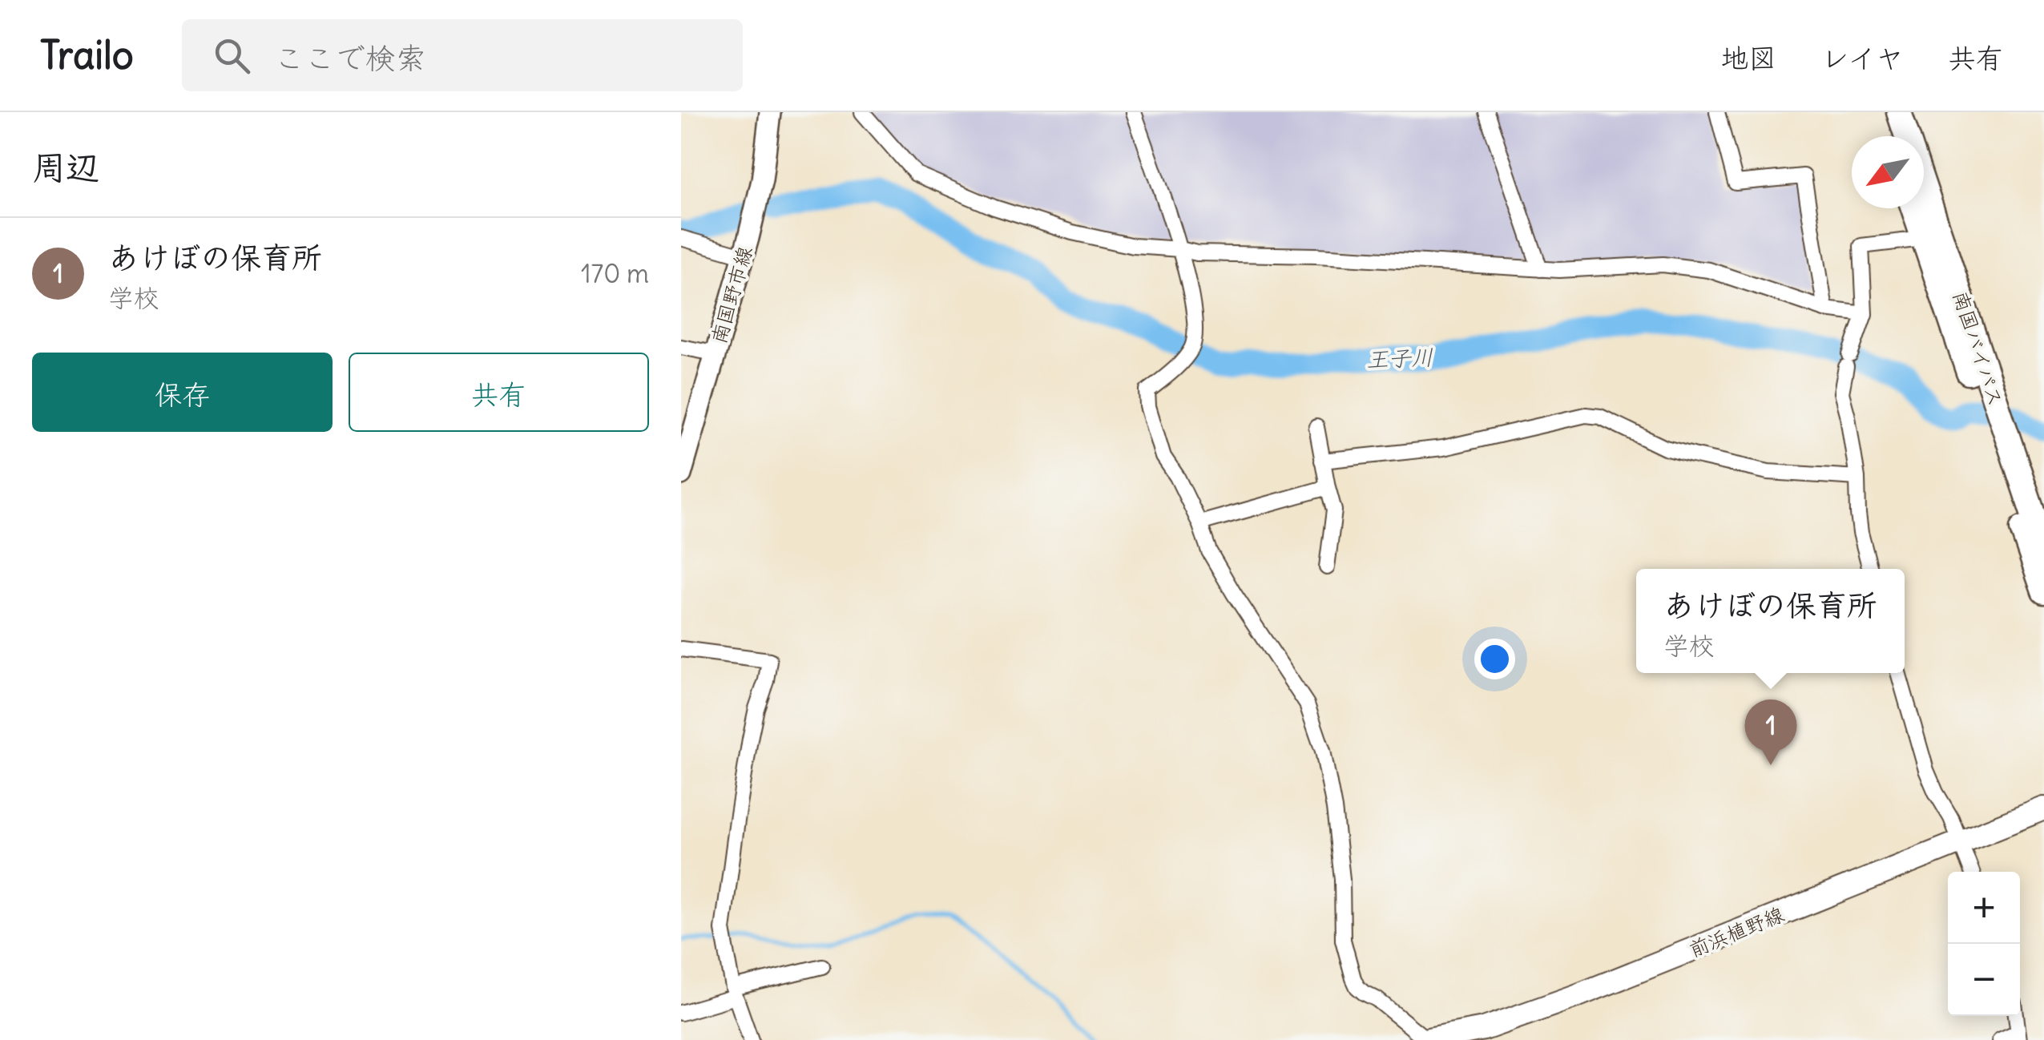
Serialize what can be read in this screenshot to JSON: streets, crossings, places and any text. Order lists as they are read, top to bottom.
{
  "streets": {
    "highway": ["南国バイパス"],
    "main road": ["南国野市線", "前浜植野線"]
  },
  "water": ["王子川"],
  "north": "bottom left",
  "page": {
    "header": "Trailo",
    "search": "ここで検索",
    "nav": ["地図", "レイヤ", "共有"],
    "heading": "周辺",
    "list": [
      {
        "mark": "1",
        "name": "あけぼの保育所",
        "note": "学校",
        "value": "170 m"
      }
    ],
    "buttons": ["保存", "共有"],
    "popup": ["あけぼの保育所", "学校"],
    "pins": "1",
    "map_buttons": ["+", "−"]
  }
}
